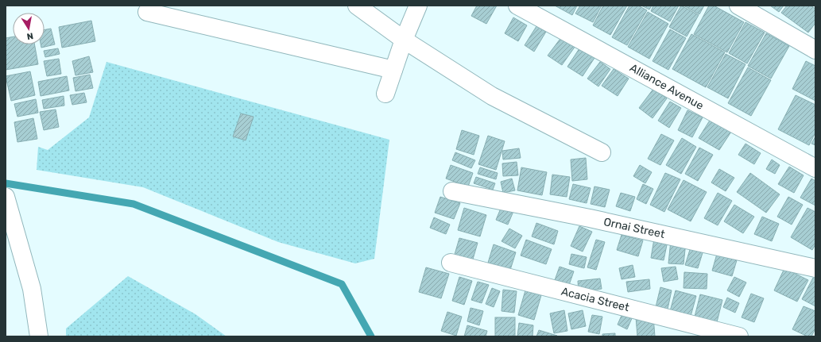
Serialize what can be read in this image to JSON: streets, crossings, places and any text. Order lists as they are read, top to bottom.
{
  "streets": {
    "street": ["Alliance Avenue", "Ornai Street", "Acacia Street"]
  },
  "north": "bottom"
}
